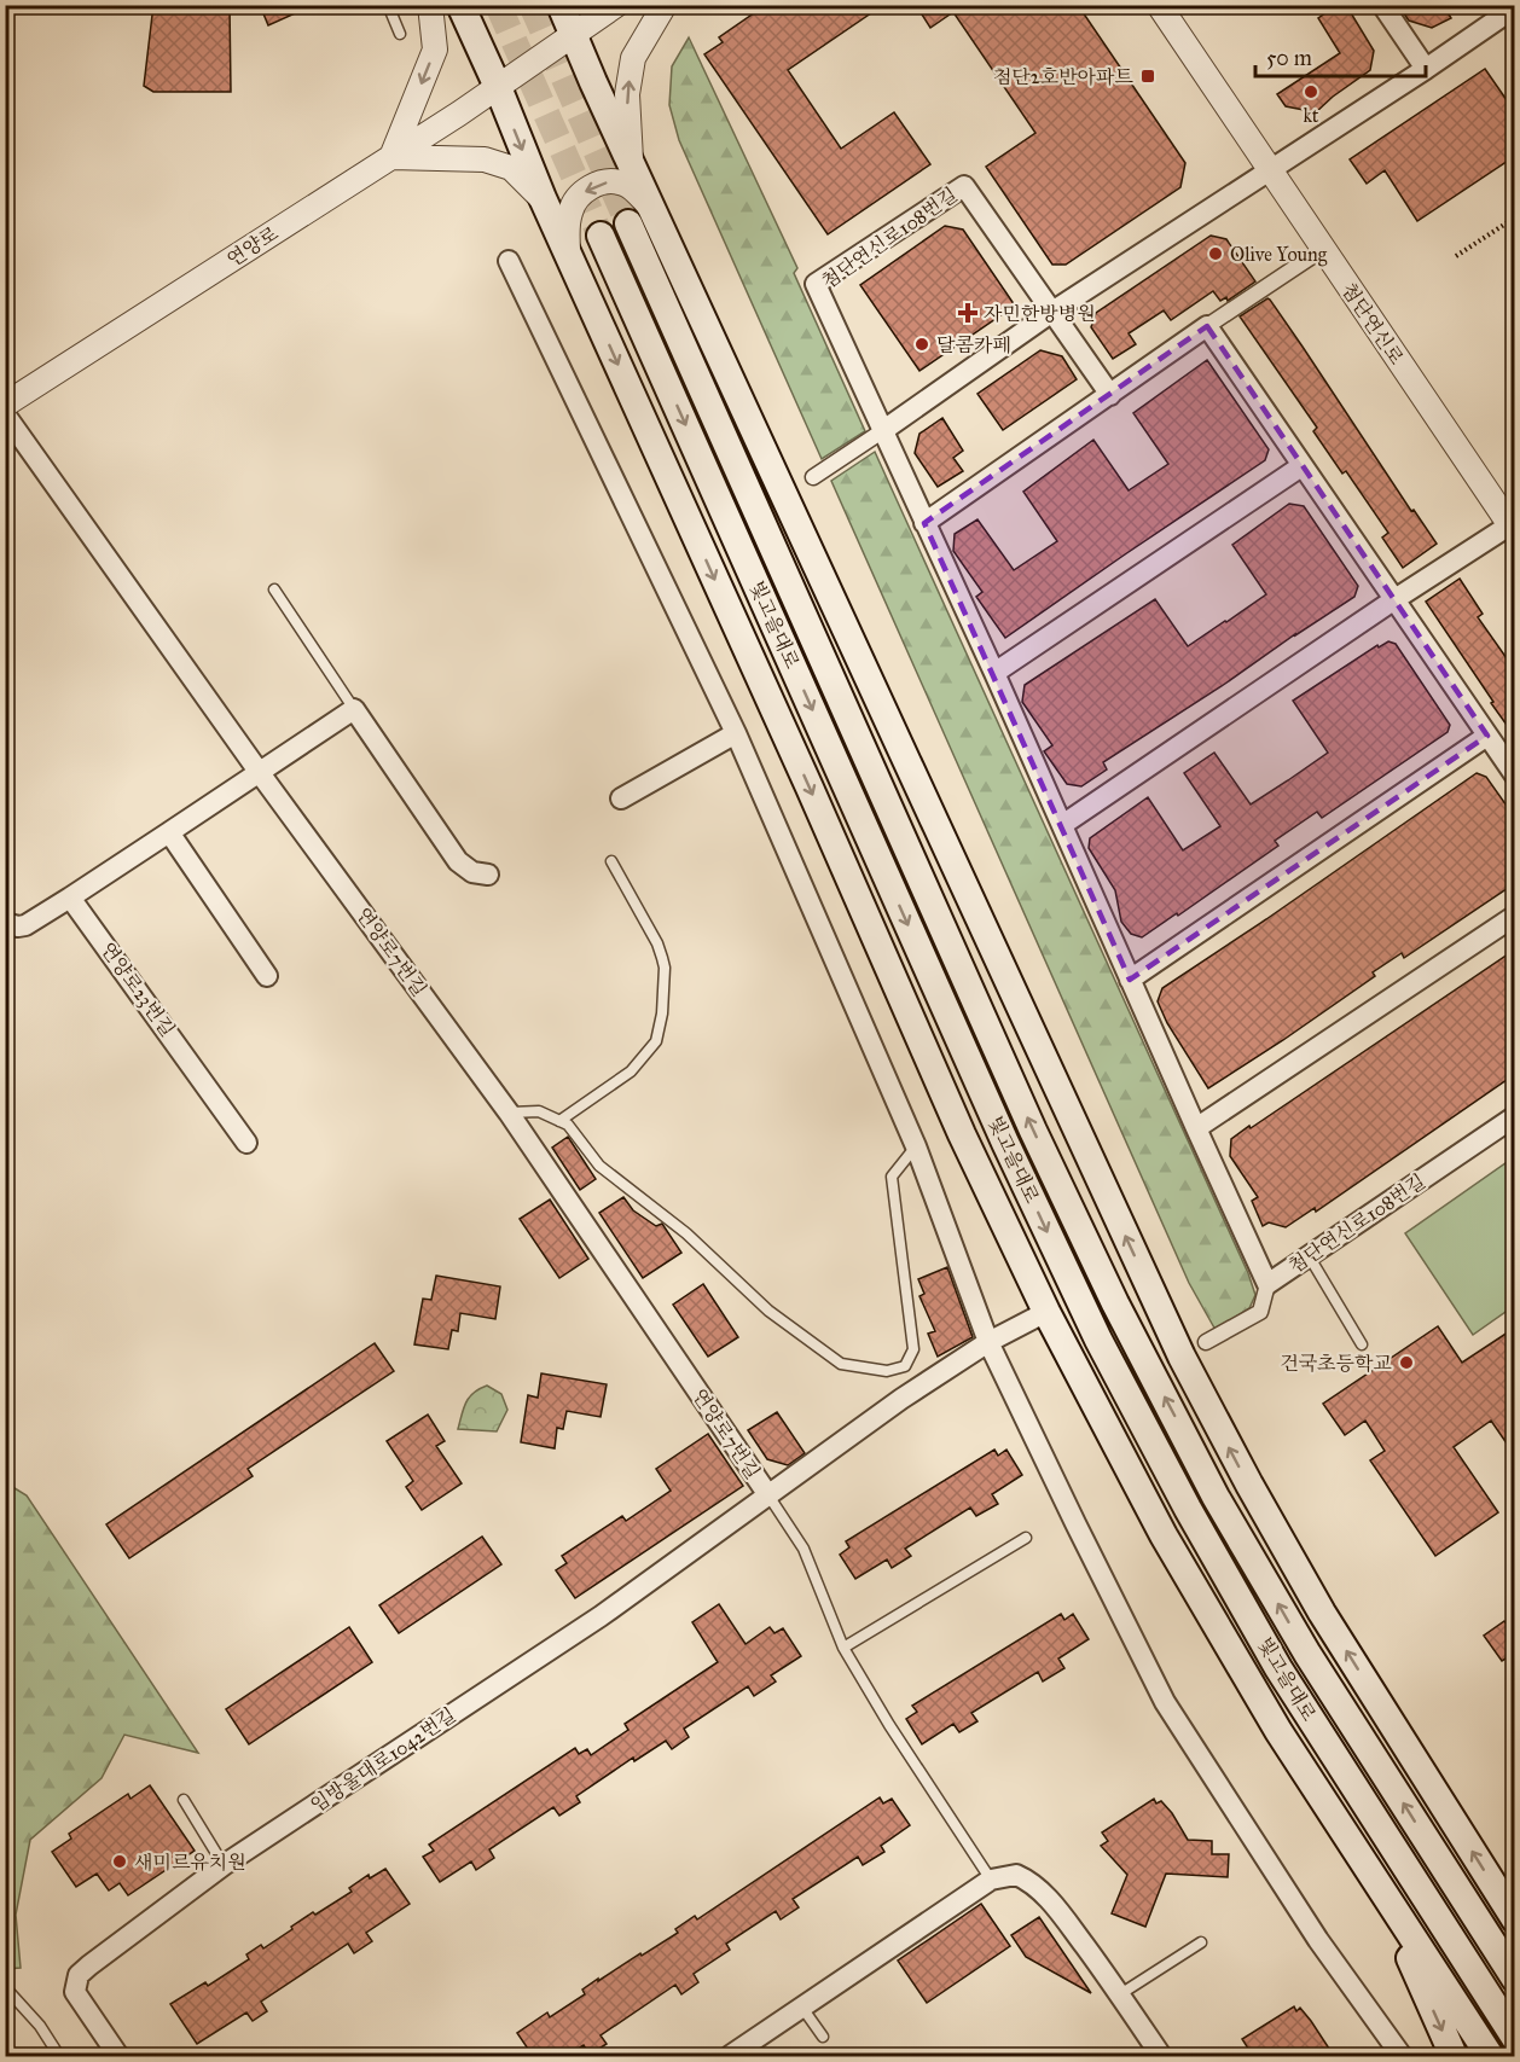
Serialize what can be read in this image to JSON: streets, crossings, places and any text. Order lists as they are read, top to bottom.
{
  "streets": {
    "main road": ["빛고을대로"],
    "street": [
      "첨단연신로108번길",
      "연양로",
      "첨단연신로",
      "연양로7번길",
      "연양로23번길",
      "임방울대로1042번길"
    ]
  },
  "crossings": [
    ["연양로7번길", "임방울대로1042번길"]
  ],
  "places": {
    "transit": ["첨단2호반아파트"],
    "other": [
      "kt",
      "Olive Young",
      "달콤카페",
      "건국초등학교",
      "새미르유치원"
    ],
    "health": ["자민한방병원"]
  },
  "scale_bar": "50 m"
}
